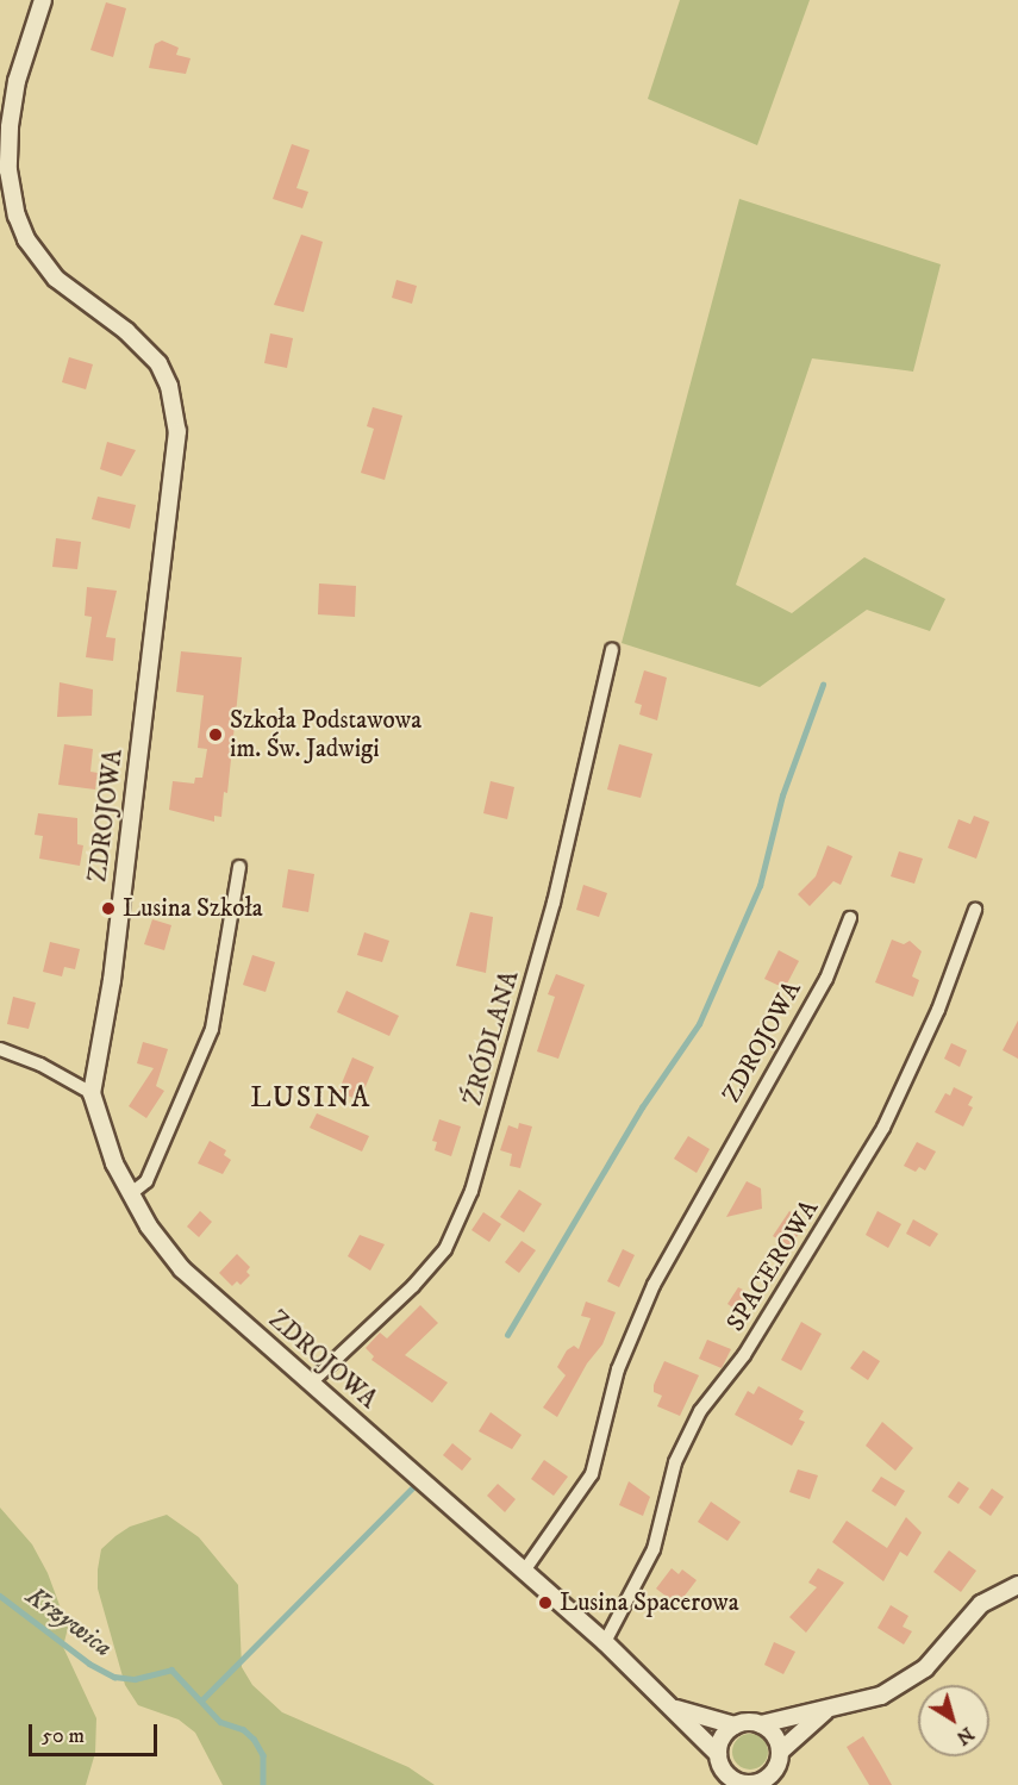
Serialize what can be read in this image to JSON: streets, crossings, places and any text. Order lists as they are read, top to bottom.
{
  "streets": {
    "street": ["ZDROJOWA", "ŹRÓDLANA", "SPACEROWA"]
  },
  "crossings": [
    ["ZDROJOWA", "ŹRÓDLANA"],
    ["ZDROJOWA", "SPACEROWA"]
  ],
  "districts": ["LUSINA"],
  "water": ["Krzywica"],
  "places": ["Szkoła Podstawowa im. Św. Jadwigi", "Lusina Szkoła", "Lusina Spacerowa"],
  "scale_bar": "50 m",
  "north": "bottom right"
}
